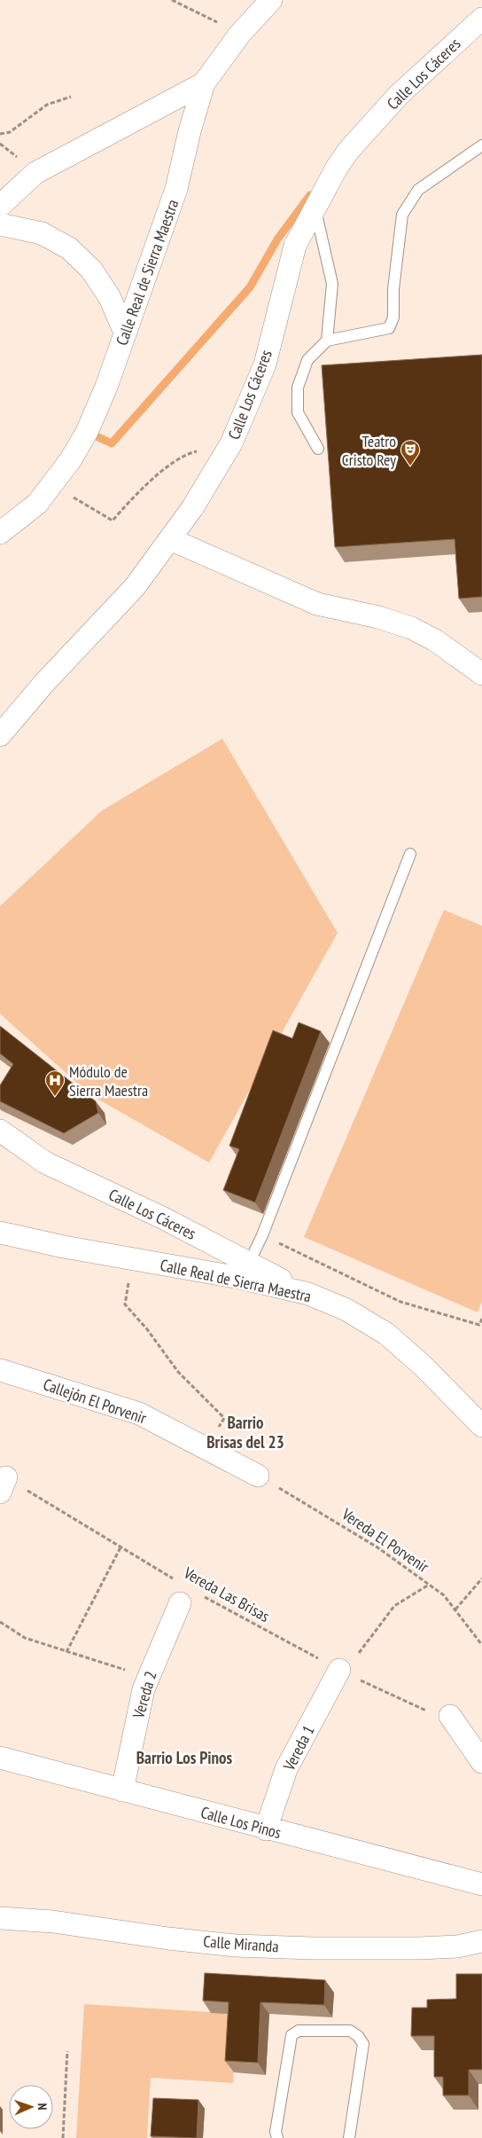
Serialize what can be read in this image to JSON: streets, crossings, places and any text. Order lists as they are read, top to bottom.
{
  "streets": {
    "street": [
      "Calle Los Cáceres",
      "Calle Real de Sierra Maestra",
      "Callejón El Porvenir",
      "Vereda 2",
      "Vereda 1",
      "Calle Los Pinos",
      "Calle Miranda"
    ],
    "path": ["Vereda El Porvenir", "Vereda Las Brisas"]
  },
  "crossings": [
    ["Calle Los Cáceres", "Calle Real de Sierra Maestra"],
    ["Callejón El Porvenir", "Vereda El Porvenir"],
    ["Vereda Las Brisas", "Vereda 2"],
    ["Vereda Las Brisas", "Vereda 1"],
    ["Vereda 2", "Calle Los Pinos"],
    ["Vereda 1", "Calle Los Pinos"]
  ],
  "districts": ["Barrio Brisas del 23", "Barrio Los Pinos"],
  "places": {
    "theatre": ["Teatro Cristo Rey"],
    "hospital": ["Módulo de Sierra Maestra"]
  },
  "north": "right"
}
